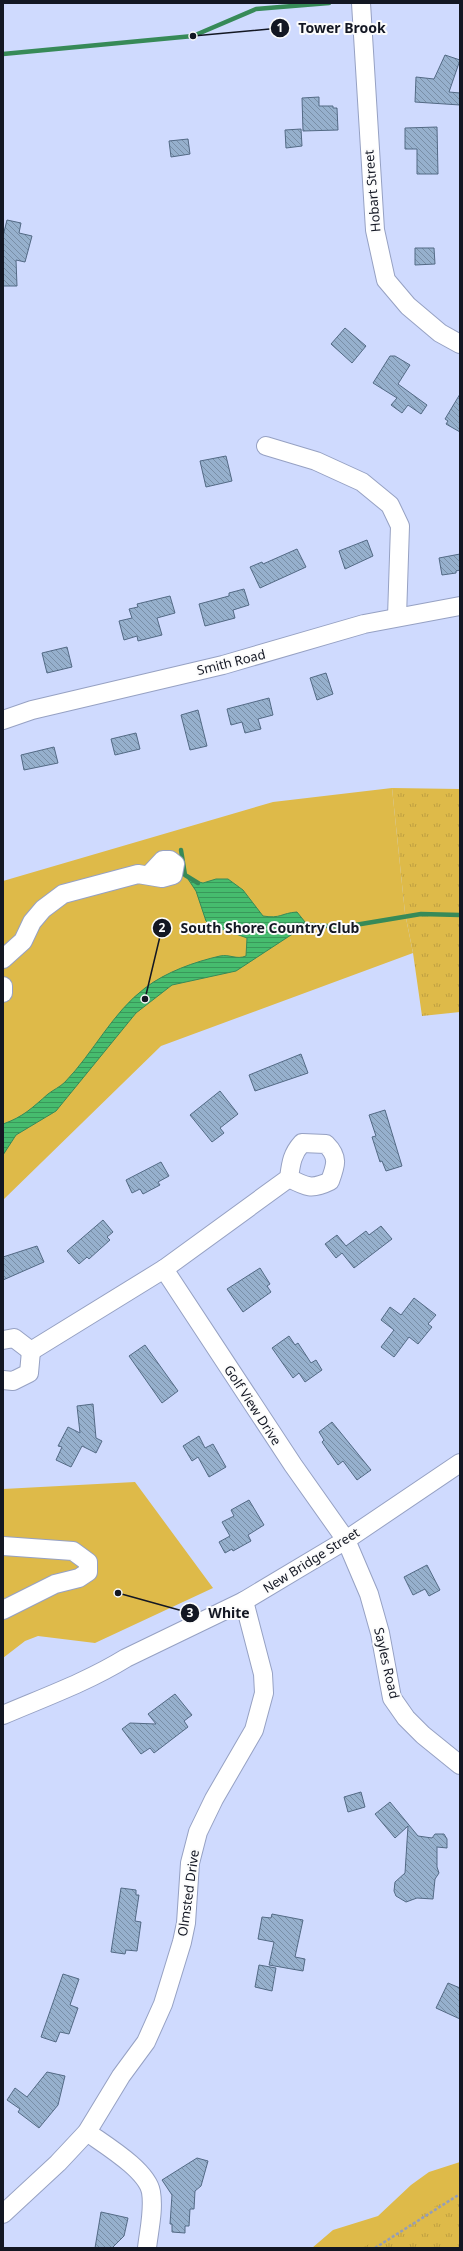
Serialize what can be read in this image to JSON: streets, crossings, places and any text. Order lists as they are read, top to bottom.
{
  "streets": {
    "street": [
      "Hobart Street",
      "Smith Road",
      "Golf View Drive",
      "New Bridge Street",
      "Sayles Road",
      "Olmsted Drive"
    ]
  },
  "crossings": [
    ["Golf View Drive", "New Bridge Street"],
    ["Golf View Drive", "Sayles Road"],
    ["New Bridge Street", "Sayles Road"],
    ["New Bridge Street", "Olmsted Drive"]
  ],
  "places": ["Tower Brook", "South Shore Country Club", "White"]
}
